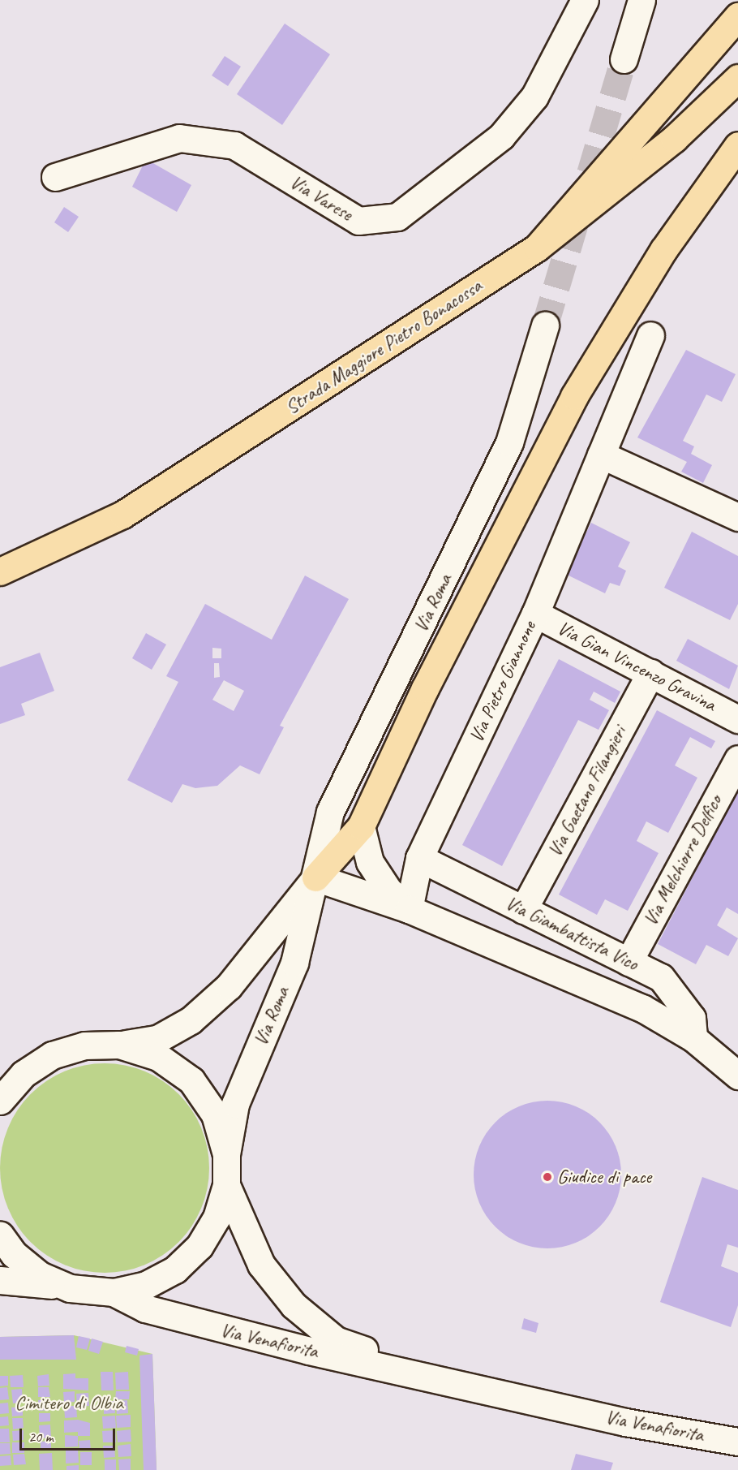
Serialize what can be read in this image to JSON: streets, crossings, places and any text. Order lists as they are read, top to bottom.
{
  "streets": {
    "main road": ["Strada Maggiore Pietro Bonacossa"],
    "street": [
      "Via Varese",
      "Via Roma",
      "Via Gian Vincenzo Gravina",
      "Via Pietro Giannone",
      "Via Gaetano Filangieri",
      "Via Melchiorre Delfico",
      "Via Giambattista Vico",
      "Via Venafiorita"
    ]
  },
  "crossings": [
    ["Via Roma", "Via Giambattista Vico"],
    ["Via Gian Vincenzo Gravina", "Via Pietro Giannone"],
    ["Via Gian Vincenzo Gravina", "Via Gaetano Filangieri"],
    ["Via Pietro Giannone", "Via Giambattista Vico"],
    ["Via Gaetano Filangieri", "Via Giambattista Vico"],
    ["Via Melchiorre Delfico", "Via Giambattista Vico"]
  ],
  "parks": ["Cimitero di Olbia"],
  "places": ["Giudice di pace"],
  "scale_bar": "20 m"
}
